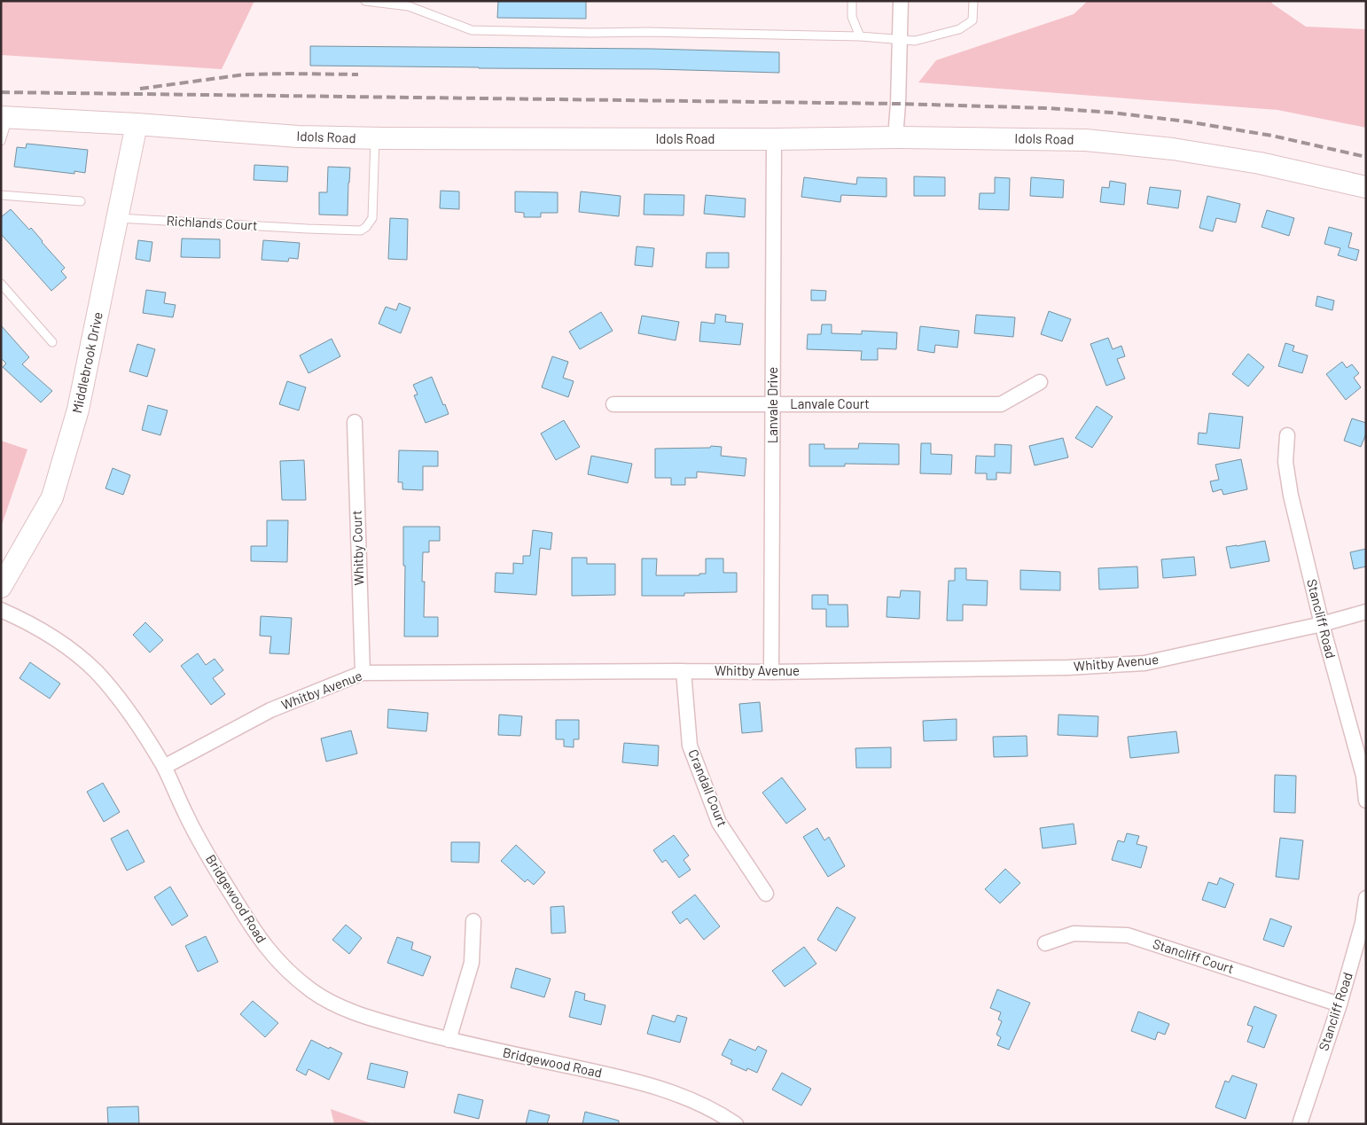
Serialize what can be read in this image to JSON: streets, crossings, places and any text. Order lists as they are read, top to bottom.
{
  "streets": {
    "street": [
      "Idols Road",
      "Middlebrook Drive",
      "Lanvale Court",
      "Lanvale Drive",
      "Whitby Court",
      "Stancliff Road",
      "Whitby Avenue",
      "Crandall Court",
      "Bridgewood Road",
      "Stancliff Court"
    ],
    "lane": ["Richlands Court"]
  },
  "crossings": [
    ["Idols Road", "Richlands Court"],
    ["Idols Road", "Middlebrook Drive"],
    ["Idols Road", "Lanvale Drive"],
    ["Richlands Court", "Middlebrook Drive"],
    ["Lanvale Court", "Lanvale Drive"],
    ["Lanvale Drive", "Whitby Avenue"],
    ["Whitby Court", "Whitby Avenue"],
    ["Stancliff Road", "Whitby Avenue"],
    ["Stancliff Road", "Stancliff Court"],
    ["Whitby Avenue", "Crandall Court"],
    ["Whitby Avenue", "Bridgewood Road"]
  ]
}
